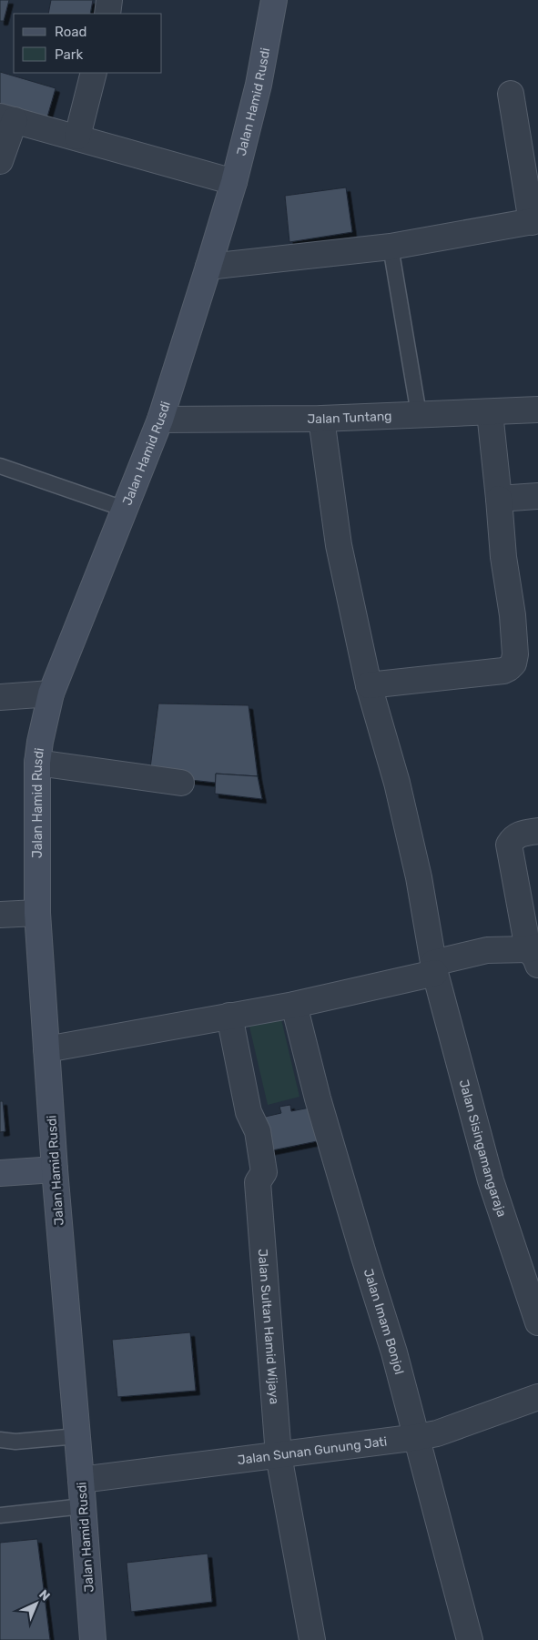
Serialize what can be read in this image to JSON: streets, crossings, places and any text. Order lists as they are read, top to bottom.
{
  "streets": {
    "street": [
      "Jalan Hamid Rusdi",
      "Jalan Tuntang",
      "Jalan Sisingamangaraja",
      "Jalan Imam Bonjol",
      "Jalan Sultan Hamid Wijaya",
      "Jalan Sunan Gunung Jati"
    ]
  },
  "crossings": [
    ["Jalan Hamid Rusdi", "Jalan Tuntang"],
    ["Jalan Hamid Rusdi", "Jalan Sunan Gunung Jati"],
    ["Jalan Tuntang", "Jalan Sisingamangaraja"],
    ["Jalan Imam Bonjol", "Jalan Sunan Gunung Jati"],
    ["Jalan Sultan Hamid Wijaya", "Jalan Sunan Gunung Jati"]
  ],
  "legend": ["Road", "Park"],
  "north": "top right"
}
